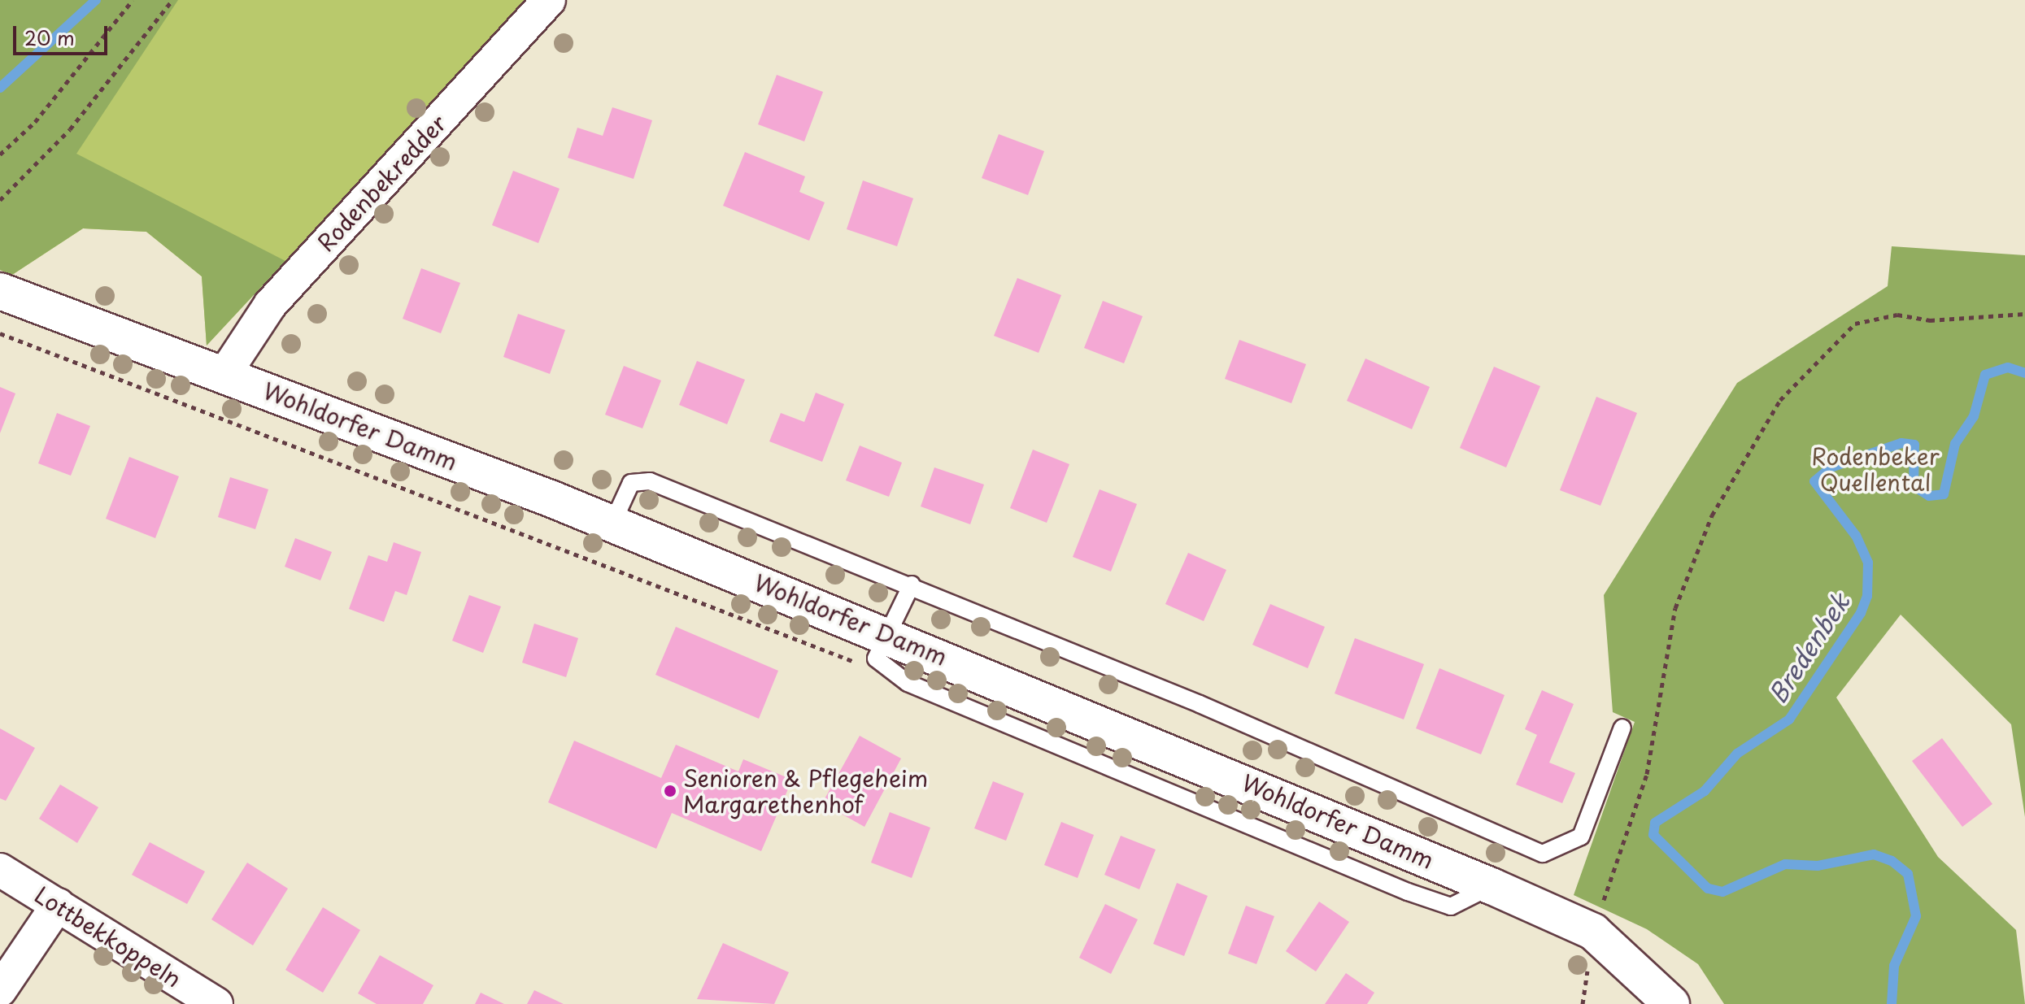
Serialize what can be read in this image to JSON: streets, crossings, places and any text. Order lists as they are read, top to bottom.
{
  "streets": {
    "street": ["Rodenbekredder", "Wohldorfer Damm", "Lottbekkoppeln"]
  },
  "crossings": [
    ["Rodenbekredder", "Wohldorfer Damm"]
  ],
  "water": ["Bredenbek"],
  "parks": ["Rodenbeker Quellental"],
  "places": ["Senioren & Pflegeheim Margarethenhof"],
  "scale_bar": "20 m"
}
